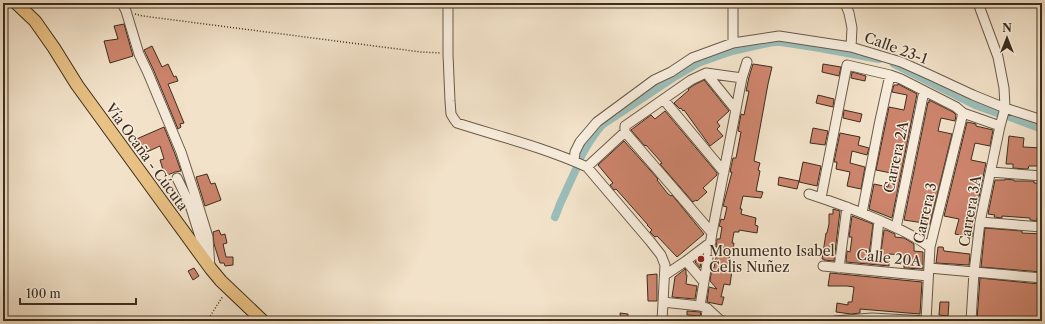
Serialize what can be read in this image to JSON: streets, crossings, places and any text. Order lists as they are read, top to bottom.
{
  "streets": {
    "main road": ["Vía Ocaña - Cúcuta"],
    "street": [
      "Calle 23-1",
      "Carrera 2A",
      "Carrera 3A",
      "Carrera 3",
      "Calle 20A"
    ]
  },
  "crossings": [
    ["Calle 23-1", "Carrera 3A"],
    ["Carrera 3A", "Calle 20A"],
    ["Carrera 3", "Calle 20A"]
  ],
  "places": ["Monumento Isabel Celis Nuñez"],
  "scale_bar": "100 m",
  "north": "top"
}
